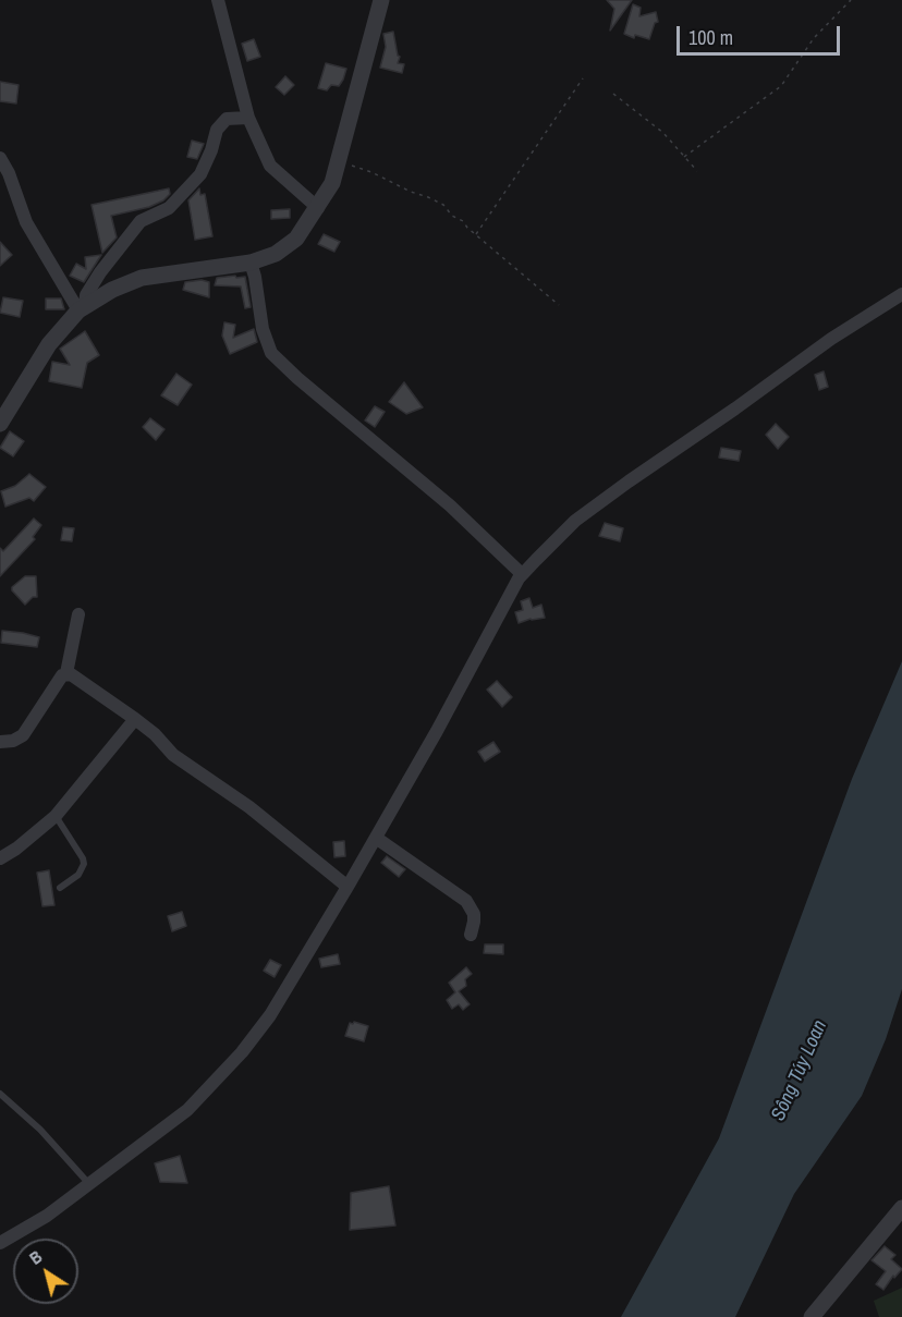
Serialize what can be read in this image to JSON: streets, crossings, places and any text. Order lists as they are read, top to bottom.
{
  "water": ["Sông Túy Loan"],
  "scale_bar": "100 m",
  "north": "top left"
}
